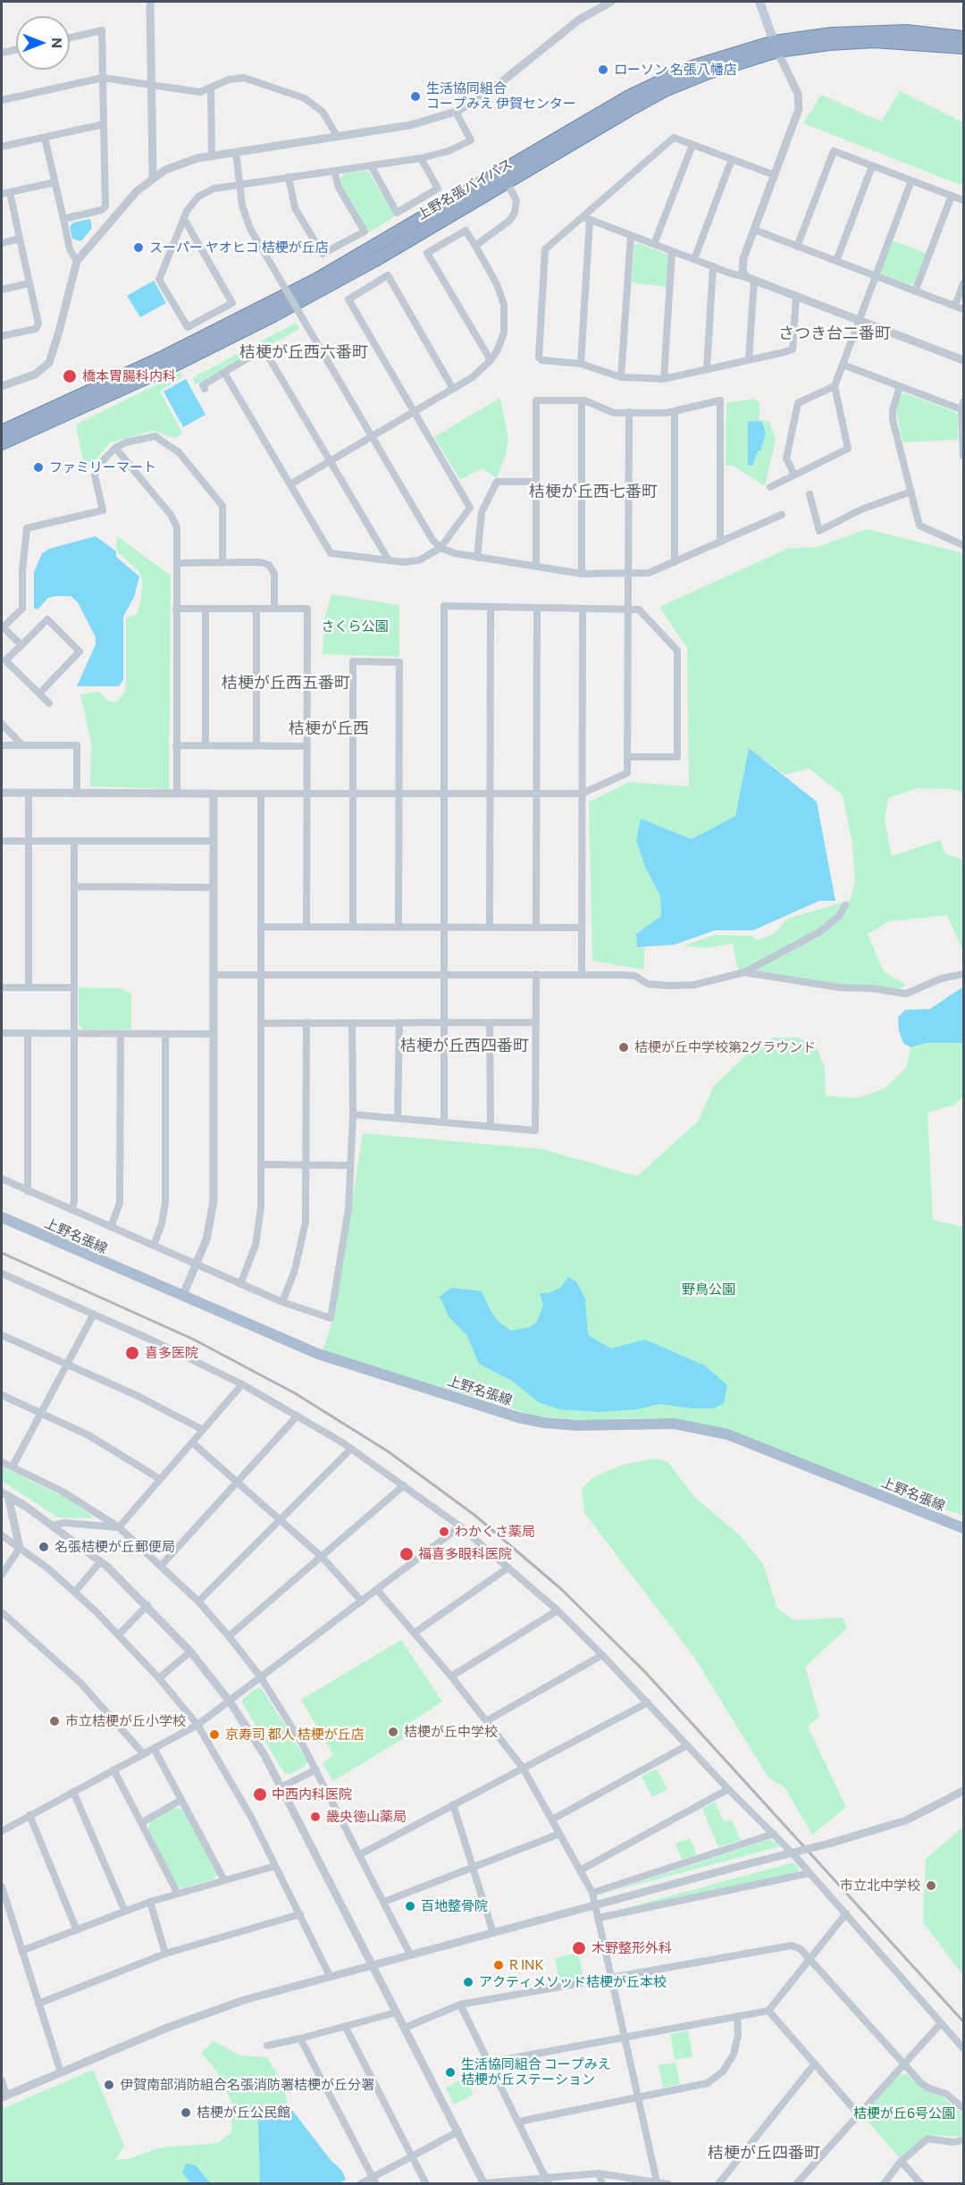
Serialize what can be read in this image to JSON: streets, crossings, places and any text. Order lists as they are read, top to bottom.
{
  "streets": {
    "highway": ["上野名張バイパス"],
    "main road": ["上野名張線"]
  },
  "districts": [
    "さつき台二番町",
    "桔梗が丘西六番町",
    "桔梗が丘西七番町",
    "桔梗が丘西五番町",
    "桔梗が丘西",
    "桔梗が丘西四番町",
    "桔梗が丘四番町"
  ],
  "parks": ["さくら公園", "野鳥公園", "桔梗が丘6号公園"],
  "places": [
    "ローソン 名張八幡店",
    "生活協同組合 コープみえ 伊賀センター",
    "スーパー ヤオヒコ 桔梗が丘店",
    "橋本胃腸科内科",
    "ファミリーマート",
    "桔梗が丘中学校第2グラウンド",
    "喜多医院",
    "わかくさ薬局",
    "名張桔梗が丘郵便局",
    "福喜多眼科医院",
    "市立桔梗が丘小学校",
    "桔梗が丘中学校",
    "京寿司 都人 桔梗が丘店",
    "中西内科医院",
    "畿央徳山薬局",
    "市立北中学校",
    "百地整骨院",
    "木野整形外科",
    "R INK",
    "アクティメソッド桔梗が丘本校",
    "生活協同組合 コープみえ 桔梗が丘ステーション",
    "伊賀南部消防組合名張消防署桔梗が丘分署",
    "桔梗が丘公民館"
  ],
  "north": "right"
}
